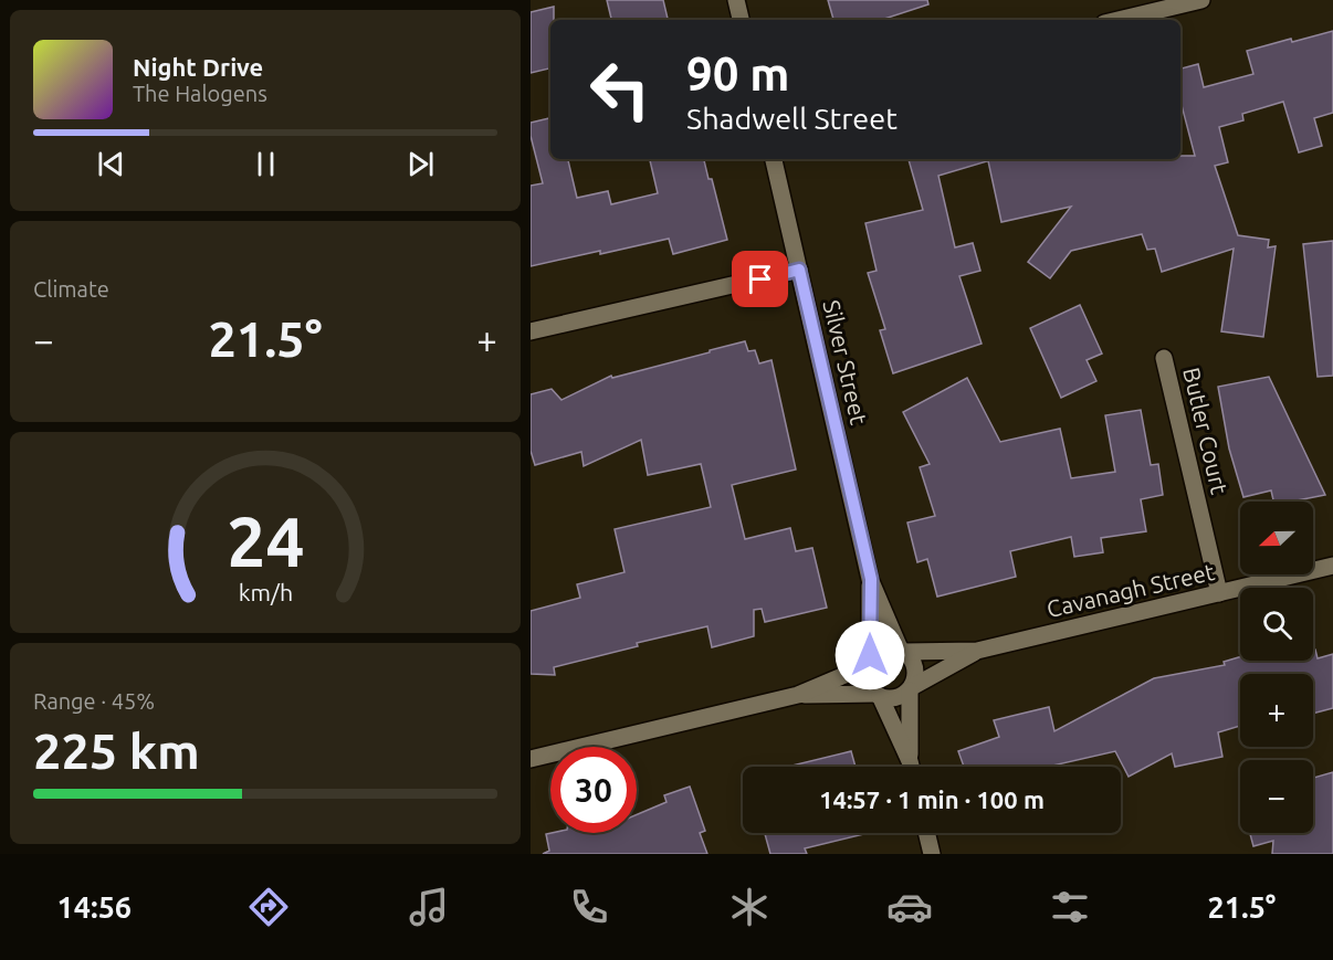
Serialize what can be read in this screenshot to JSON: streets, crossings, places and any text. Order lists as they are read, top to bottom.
{
  "streets": {
    "street": ["Silver Street", "Butler Court", "Cavanagh Street"]
  },
  "crossings": [
    ["Silver Street", "Cavanagh Street"],
    ["Butler Court", "Cavanagh Street"]
  ],
  "north": "left",
  "page": {
    "turn": ["90 m", "Shadwell Street"],
    "song": ["Night Drive", "The Halogens"],
    "tile": [
      "Climate",
      ["Range · 45%", "225 km"]
    ],
    "heat": ["−", "21.5°", "+"],
    "map_buttons": ["+", "−"],
    "limit": "30",
    "trip": "14:57 · 1 min · 100 m",
    "tabs": ["14:56", "21.5°"],
    "gauge": ["24", "km/h"]
  }
}
